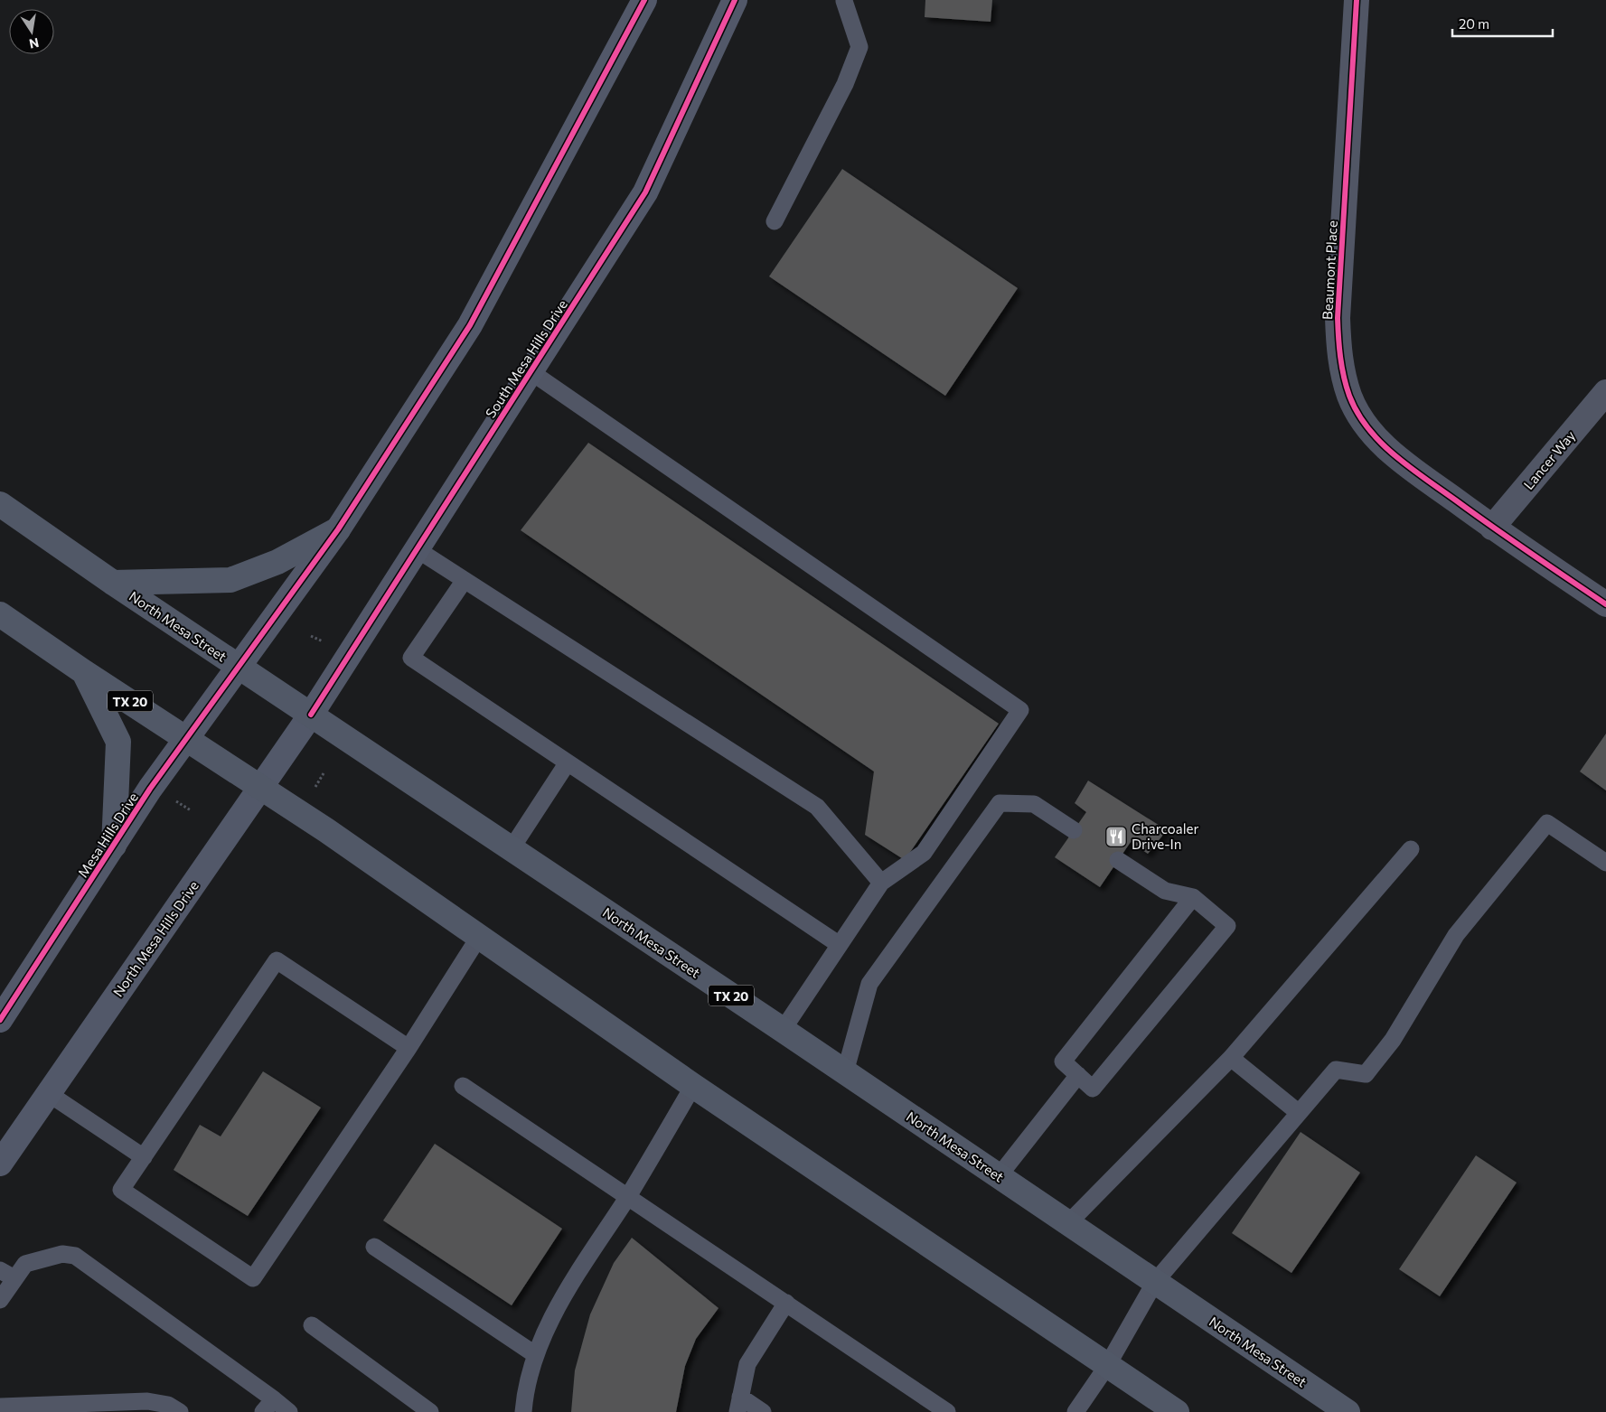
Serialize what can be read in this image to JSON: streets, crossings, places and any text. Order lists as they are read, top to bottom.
{
  "streets": {
    "main road": ["North Mesa Street", "TX 20"],
    "street": [
      "Beaumont Place",
      "South Mesa Hills Drive",
      "Lancer Way",
      "Mesa Hills Drive",
      "North Mesa Hills Drive"
    ]
  },
  "crossings": [
    ["Beaumont Place", "Lancer Way"],
    ["South Mesa Hills Drive", "North Mesa Street"],
    ["South Mesa Hills Drive", "North Mesa Hills Drive"],
    ["North Mesa Street", "Mesa Hills Drive"],
    ["North Mesa Street", "North Mesa Hills Drive"],
    ["TX 20", "Mesa Hills Drive"],
    ["TX 20", "North Mesa Hills Drive"]
  ],
  "places": {
    "restaurant": ["Charcoaler Drive-In"]
  },
  "scale_bar": "20 m",
  "north": "bottom"
}
